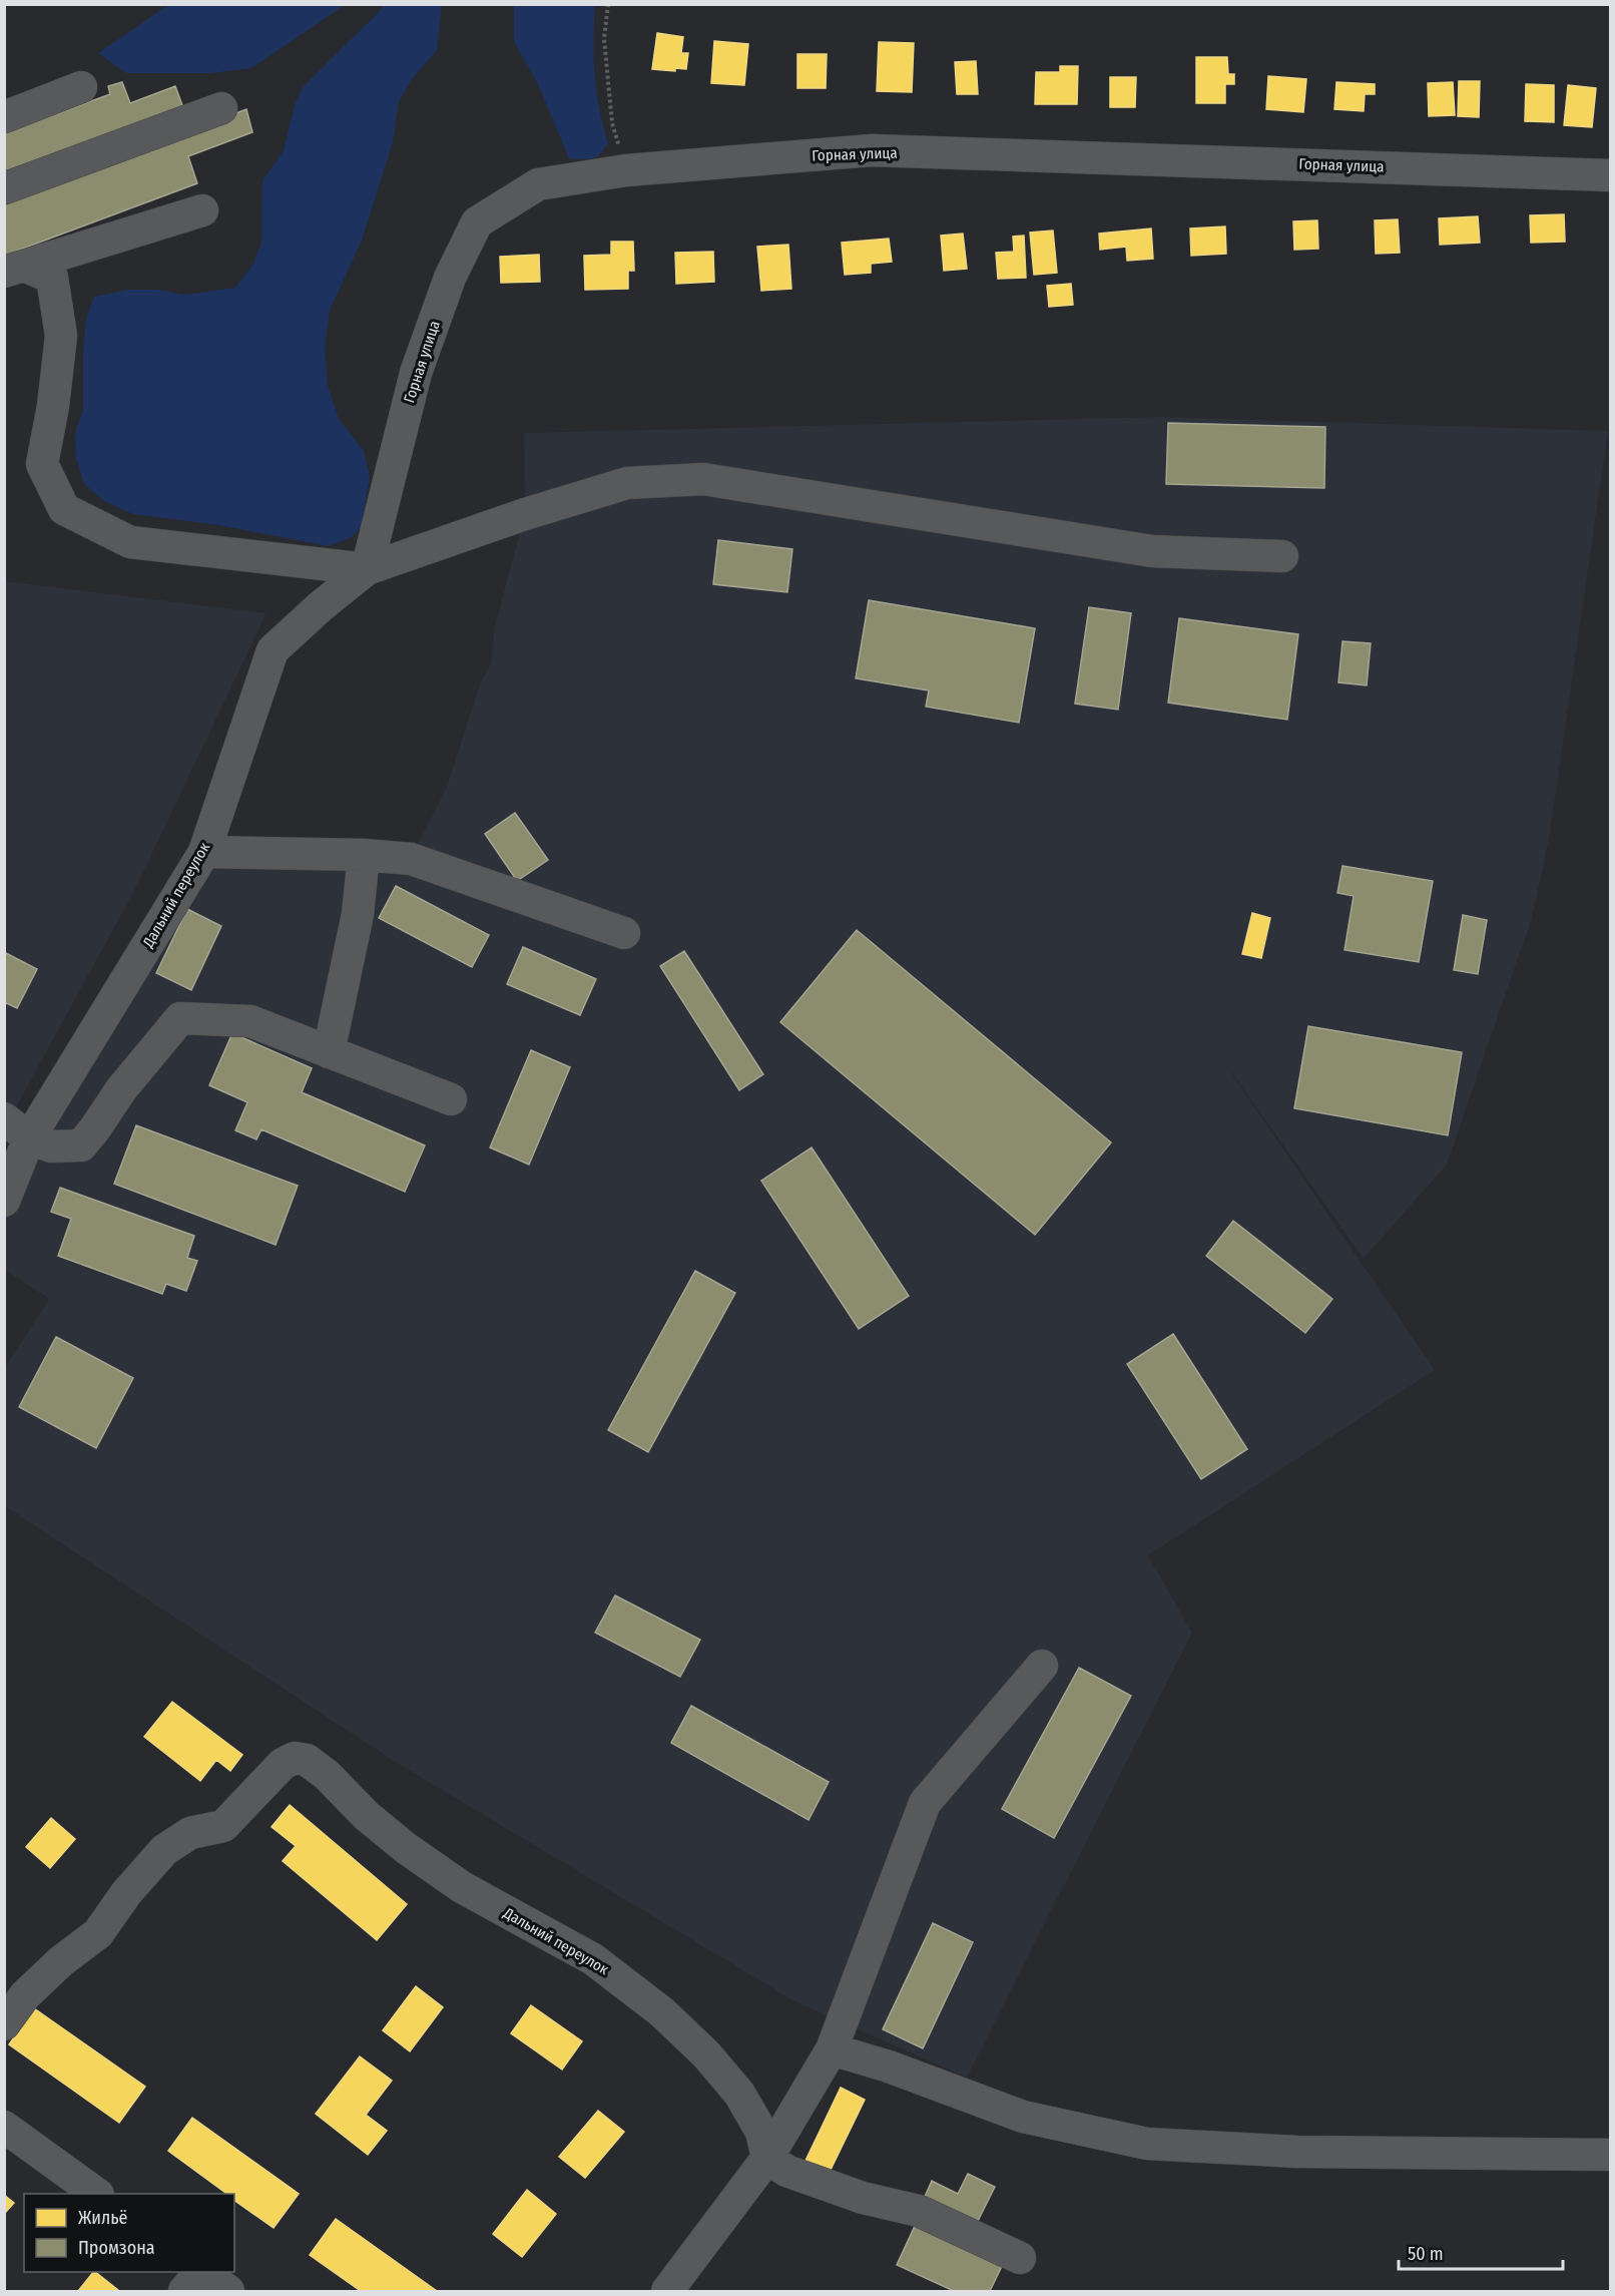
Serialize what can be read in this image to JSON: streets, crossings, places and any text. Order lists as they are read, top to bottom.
{
  "streets": {
    "street": ["Горная улица", "Дальний переулок"]
  },
  "crossings": [
    ["Горная улица", "Дальний переулок"]
  ],
  "legend": ["Жильё", "Промзона"],
  "scale_bar": "50 m"
}
